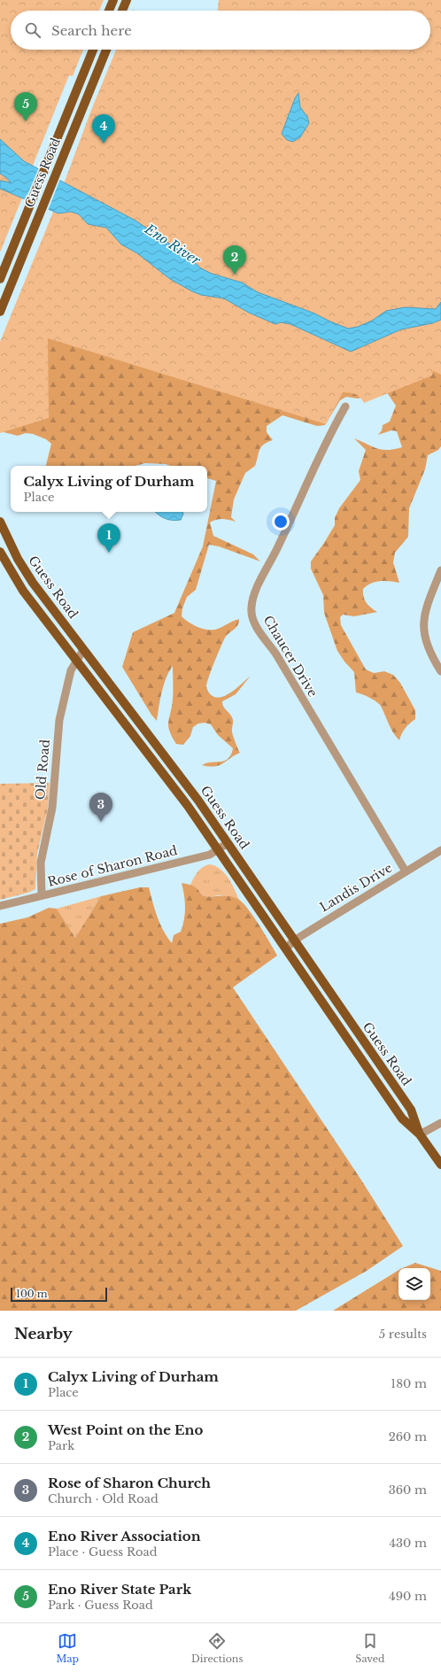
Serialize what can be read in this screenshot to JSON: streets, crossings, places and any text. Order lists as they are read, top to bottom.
{
  "streets": {
    "main road": ["Guess Road"],
    "street": [
      "Chaucer Drive",
      "Old Road",
      "Rose of Sharon Road",
      "Landis Drive"
    ]
  },
  "crossings": [
    ["Guess Road", "Old Road"],
    ["Guess Road", "Rose of Sharon Road"],
    ["Guess Road", "Landis Drive"],
    ["Chaucer Drive", "Landis Drive"],
    ["Old Road", "Rose of Sharon Road"]
  ],
  "water": ["Eno River"],
  "scale_bar": "100 m",
  "page": {
    "search": "Search here",
    "pins": [
      "5",
      "4",
      "2",
      "1",
      "3"
    ],
    "popup": ["Calyx Living of Durham", "Place"],
    "scale": "100 m",
    "heading": ["Nearby", "5 results"],
    "list": [
      {
        "mark": "1",
        "name": "Calyx Living of Durham",
        "note": "Place",
        "value": "180 m"
      },
      {
        "mark": "2",
        "name": "West Point on the Eno",
        "note": "Park",
        "value": "260 m"
      },
      {
        "mark": "3",
        "name": "Rose of Sharon Church",
        "note": "Church · Old Road",
        "value": "360 m"
      },
      {
        "mark": "4",
        "name": "Eno River Association",
        "note": "Place · Guess Road",
        "value": "430 m"
      },
      {
        "mark": "5",
        "name": "Eno River State Park",
        "note": "Park · Guess Road",
        "value": "490 m"
      }
    ],
    "nav": ["Map", "Directions", "Saved"]
  }
}
